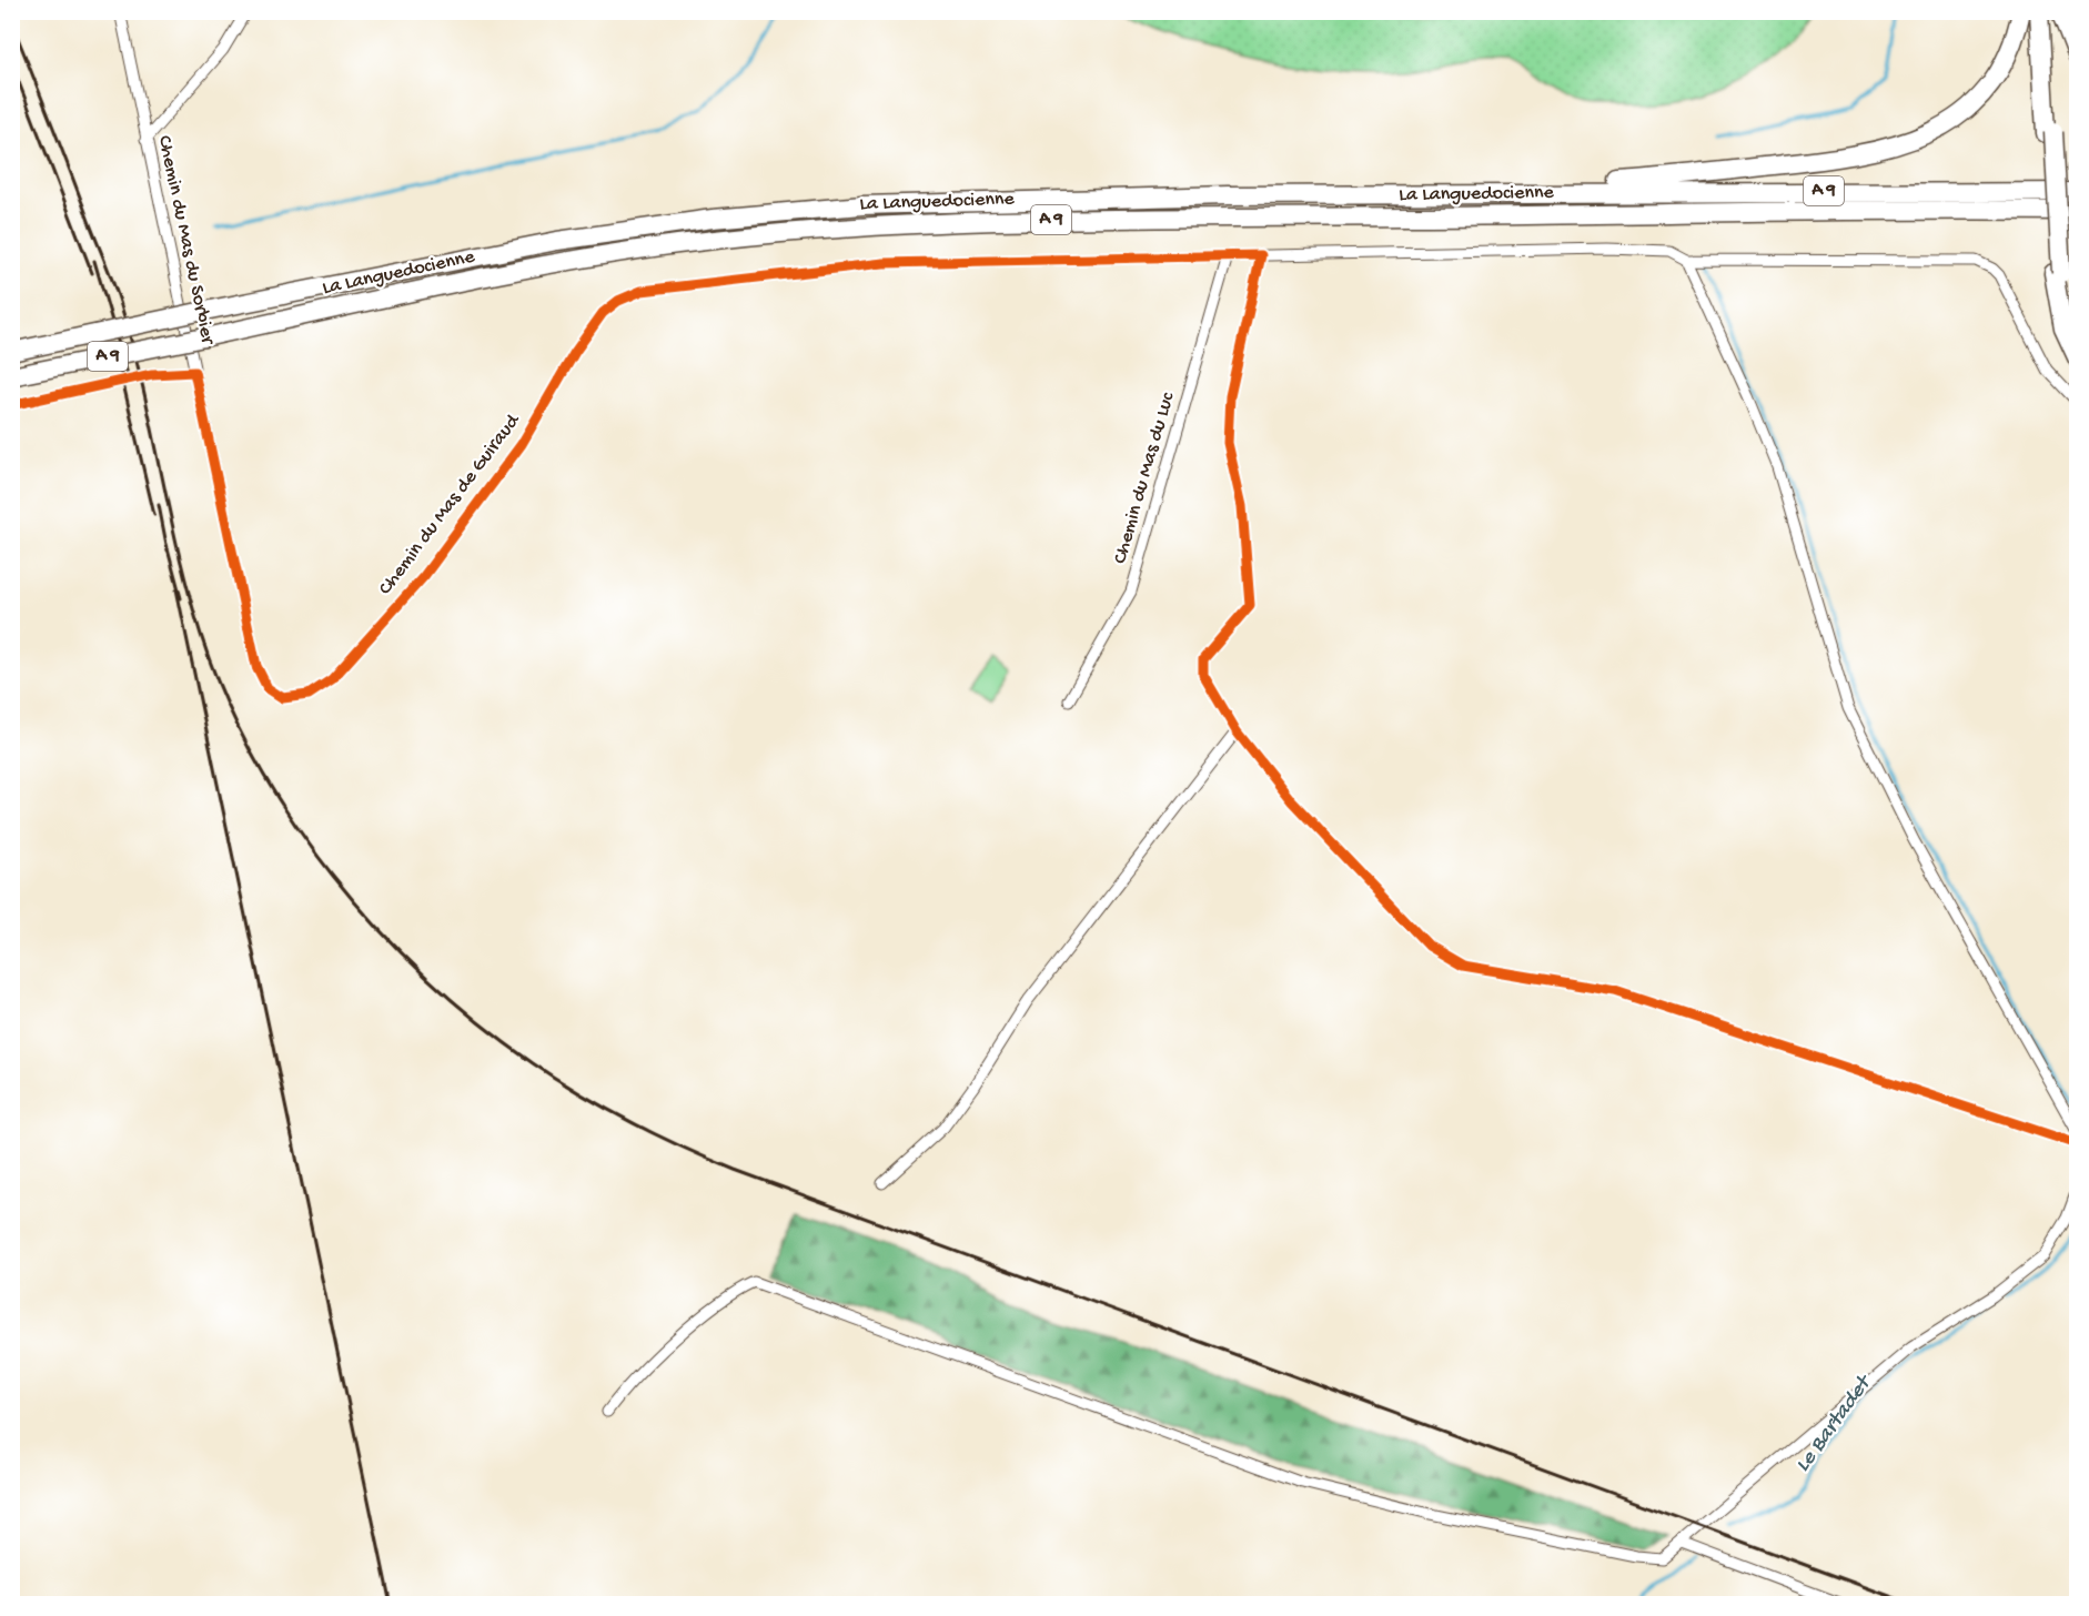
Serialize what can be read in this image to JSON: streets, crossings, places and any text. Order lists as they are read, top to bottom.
{
  "streets": {
    "highway": ["A 9", "La Languedocienne"],
    "street": ["Chemin du Mas du Sorbier", "Chemin du Mas du Luc", "Chemin du Mas de Guiraud"]
  },
  "crossings": [
    ["Chemin du Mas du Sorbier", "Chemin du Mas de Guiraud"],
    ["Chemin du Mas du Luc", "Chemin du Mas de Guiraud"]
  ],
  "water": ["Le Bartadet"]
}
